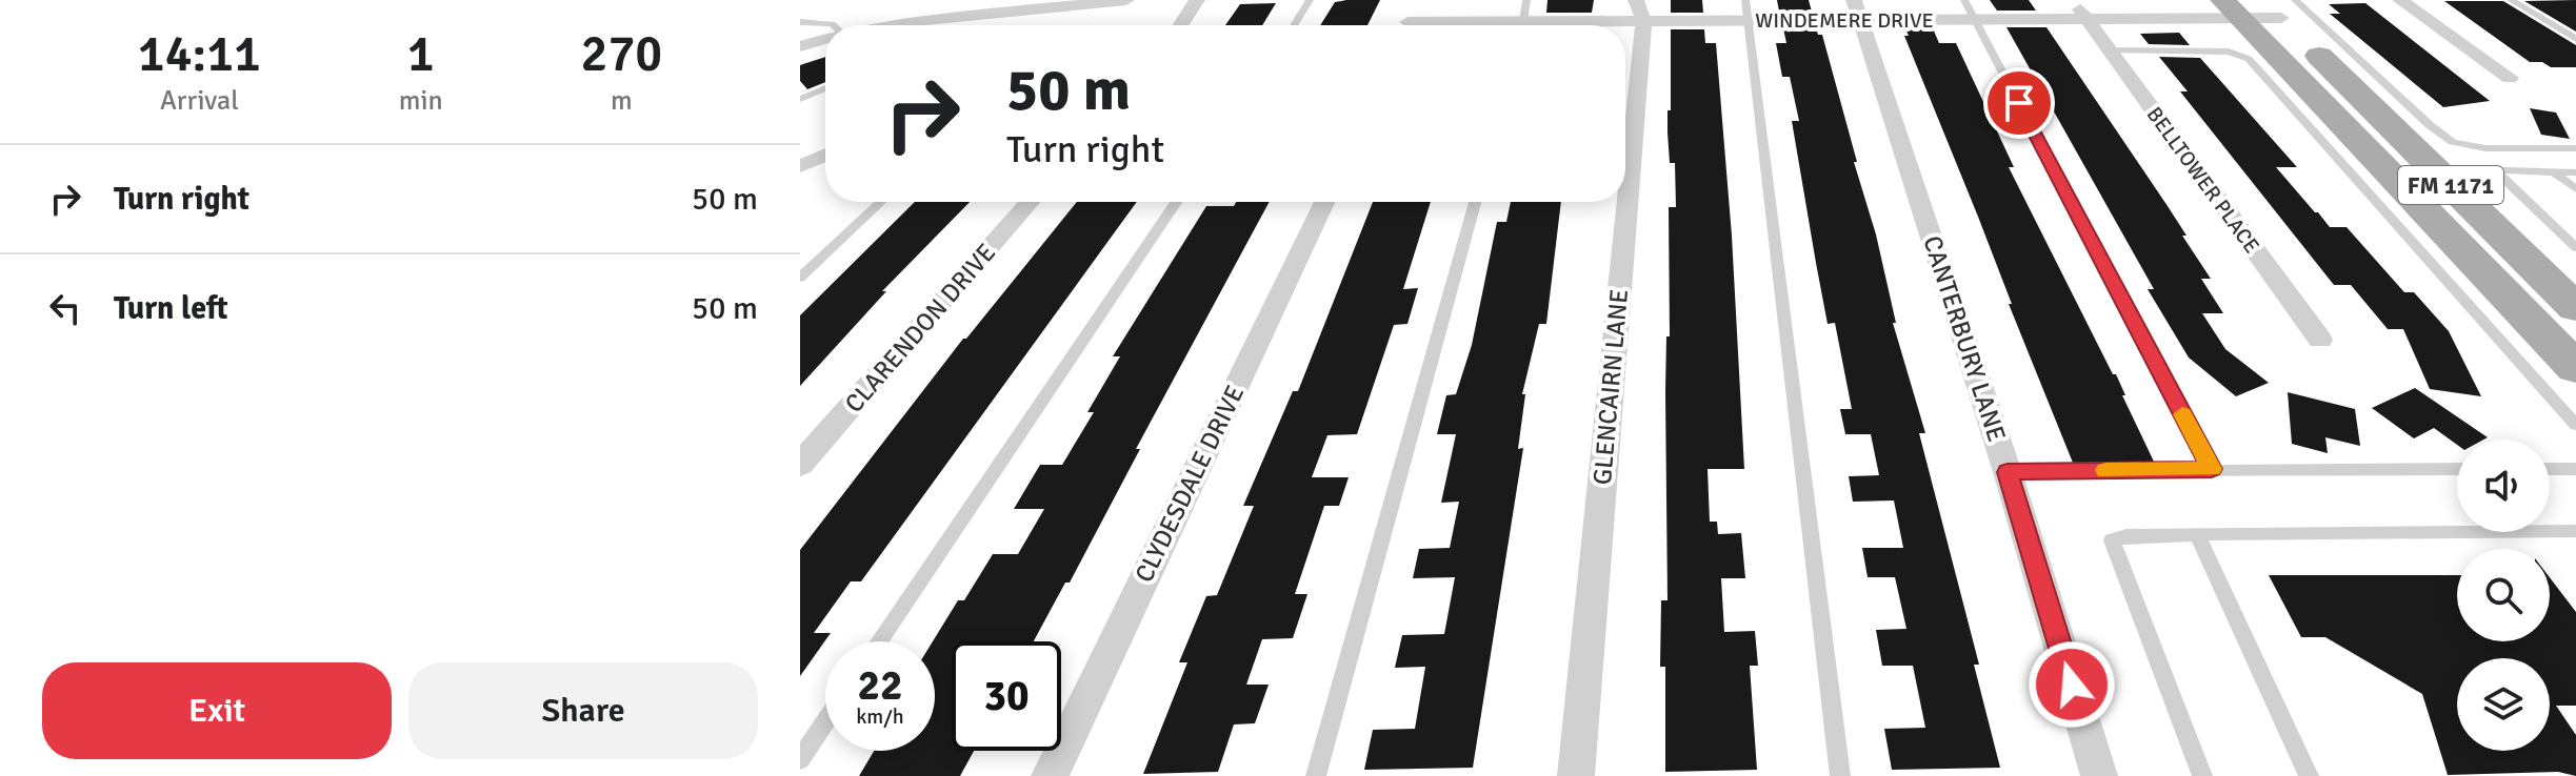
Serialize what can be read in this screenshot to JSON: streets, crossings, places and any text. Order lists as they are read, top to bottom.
{
  "streets": {
    "main road": ["FM 1171"],
    "street": [
      "WINDEMERE DRIVE",
      "BELLTOWER PLACE",
      "CLARENDON DRIVE",
      "CANTERBURY LANE",
      "GLENCAIRN LANE",
      "CLYDESDALE DRIVE"
    ]
  },
  "crossings": [
    ["WINDEMERE DRIVE", "BELLTOWER PLACE"],
    ["WINDEMERE DRIVE", "FM 1171"],
    ["WINDEMERE DRIVE", "CANTERBURY LANE"],
    ["WINDEMERE DRIVE", "GLENCAIRN LANE"]
  ],
  "page": {
    "eta": [
      "14:11",
      "Arrival",
      "1",
      "min",
      "270",
      "m"
    ],
    "turn": ["50 m", "Turn right"],
    "list": [
      {
        "name": "Turn right",
        "value": "50 m"
      },
      {
        "name": "Turn left",
        "value": "50 m"
      }
    ],
    "speed": "22 km/h",
    "limit": "30",
    "buttons": ["Exit", "Share"]
  }
}
